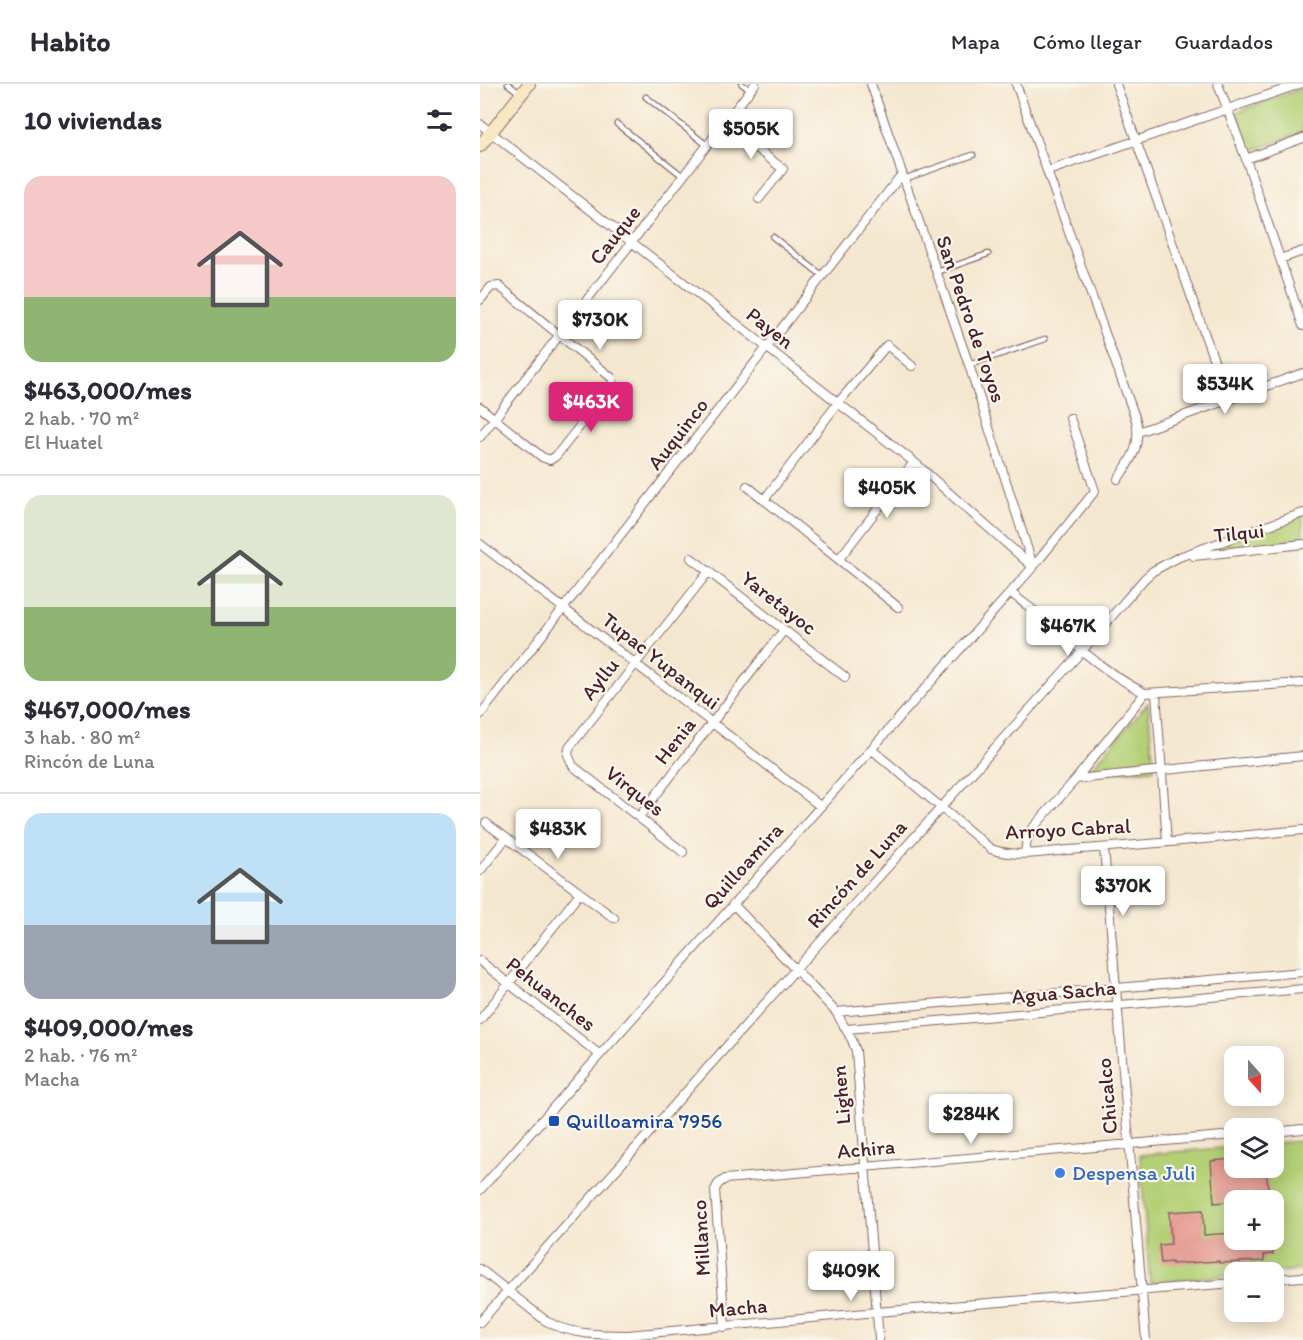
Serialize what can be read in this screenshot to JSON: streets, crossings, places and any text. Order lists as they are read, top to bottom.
{
  "streets": {
    "street": [
      "Cauque",
      "San Pedro de Toyos",
      "Payen",
      "Auquinco",
      "Tilqui",
      "Yaretayoc",
      "Tupac Yupanqui",
      "Ayllu",
      "Henia",
      "Virques",
      "Arroyo Cabral",
      "Quilloamira",
      "Rincón de Luna",
      "Agua Sacha",
      "Pehuanches",
      "Lighen",
      "Chicalco",
      "Achira",
      "Millanco",
      "Macha"
    ]
  },
  "crossings": [
    ["Cauque", "Payen"],
    ["San Pedro de Toyos", "Payen"],
    ["San Pedro de Toyos", "Auquinco"],
    ["San Pedro de Toyos", "Quilloamira"],
    ["Payen", "Auquinco"],
    ["Payen", "Quilloamira"],
    ["Auquinco", "Tupac Yupanqui"],
    ["Tilqui", "Rincón de Luna"],
    ["Yaretayoc", "Ayllu"],
    ["Yaretayoc", "Henia"],
    ["Tupac Yupanqui", "Ayllu"],
    ["Tupac Yupanqui", "Henia"],
    ["Tupac Yupanqui", "Quilloamira"],
    ["Ayllu", "Virques"],
    ["Henia", "Virques"],
    ["Arroyo Cabral", "Quilloamira"],
    ["Arroyo Cabral", "Rincón de Luna"],
    ["Arroyo Cabral", "Chicalco"],
    ["Quilloamira", "Pehuanches"],
    ["Rincón de Luna", "Macha"],
    ["Agua Sacha", "Lighen"],
    ["Agua Sacha", "Chicalco"],
    ["Lighen", "Achira"],
    ["Lighen", "Macha"],
    ["Chicalco", "Achira"],
    ["Chicalco", "Macha"],
    ["Achira", "Millanco"],
    ["Millanco", "Macha"]
  ],
  "places": {
    "transit": ["Quilloamira 7956"],
    "other": ["Despensa Juli"]
  },
  "north": "bottom",
  "page": {
    "header": "Habito",
    "nav": ["Mapa", "Cómo llegar", "Guardados"],
    "heading": "10 viviendas",
    "price": [
      "$505K",
      "$730K",
      "$534K",
      "$463K",
      "$405K",
      "$467K",
      "$483K",
      "$370K",
      "$284K",
      "$409K"
    ],
    "list": [
      {
        "name": "$463,000/mes",
        "note": "2 hab. · 70 m² · El Huatel"
      },
      {
        "name": "$467,000/mes",
        "note": "3 hab. · 80 m² · Rincón de Luna"
      },
      {
        "name": "$409,000/mes",
        "note": "2 hab. · 76 m² · Macha"
      }
    ],
    "map_buttons": ["+", "−"]
  }
}
